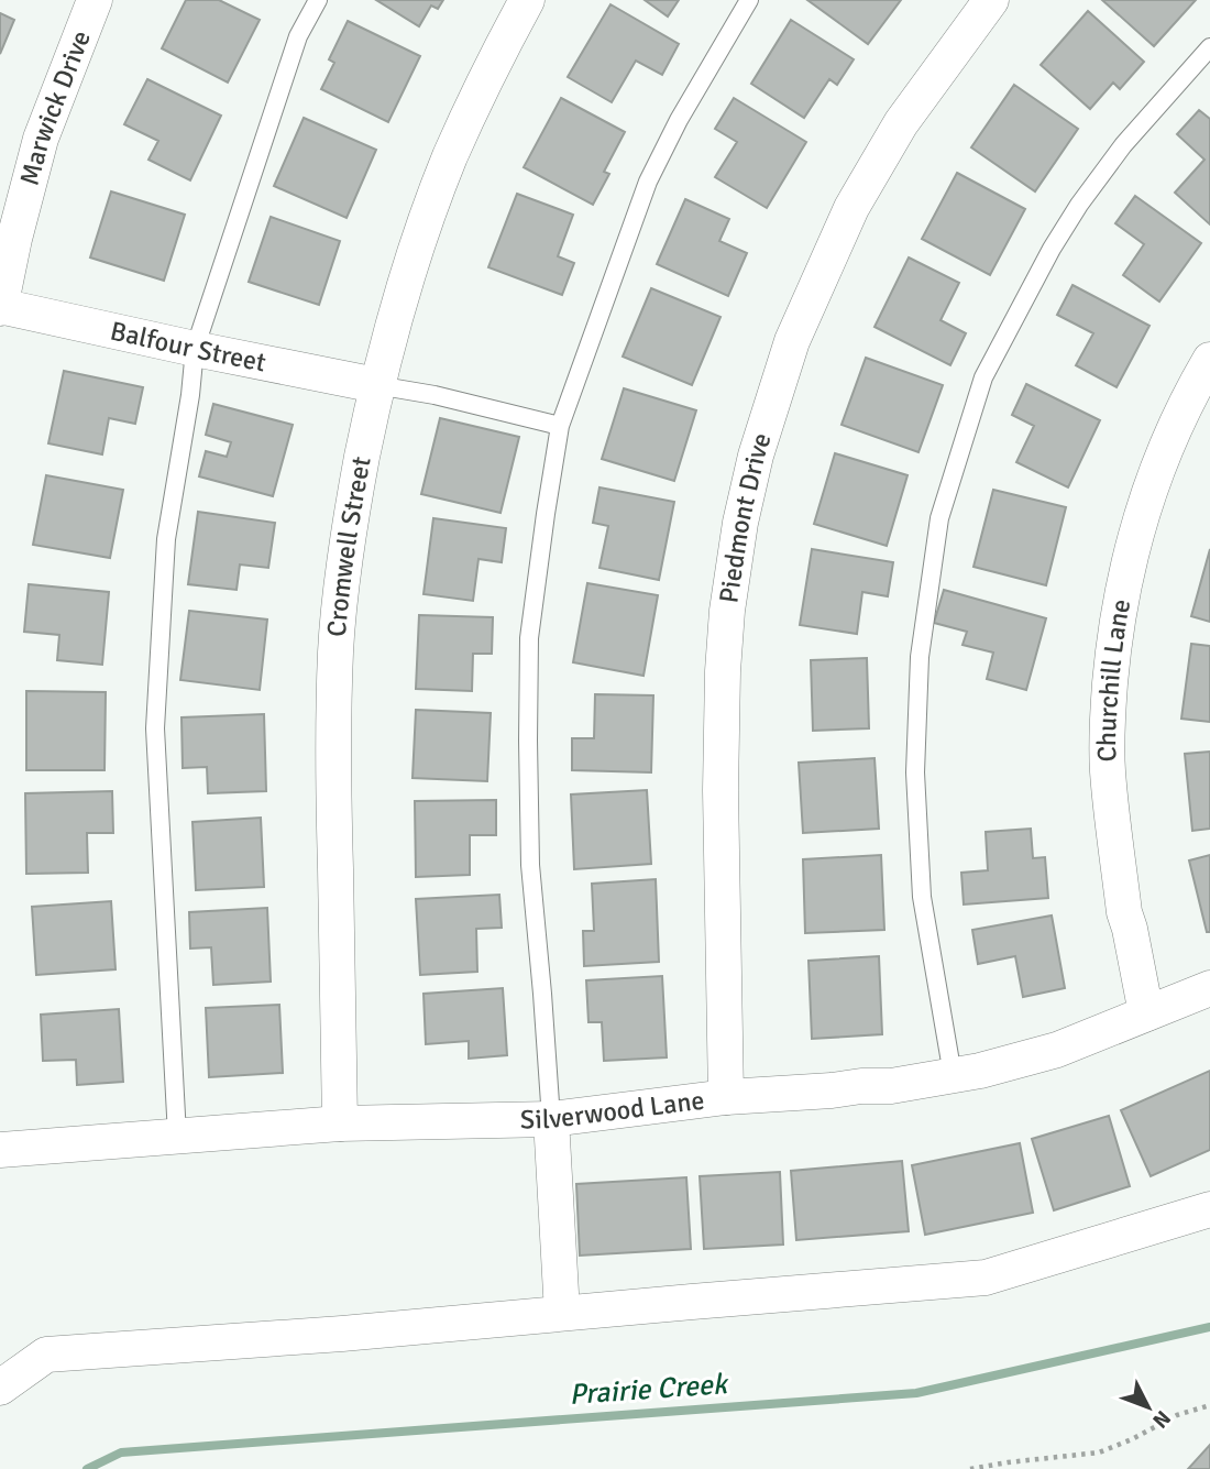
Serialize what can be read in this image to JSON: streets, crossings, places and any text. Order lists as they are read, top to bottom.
{
  "streets": {
    "street": [
      "Marwick Drive",
      "Balfour Street",
      "Piedmont Drive",
      "Cromwell Street",
      "Churchill Lane",
      "Silverwood Lane"
    ]
  },
  "crossings": [
    ["Marwick Drive", "Balfour Street"],
    ["Balfour Street", "Cromwell Street"],
    ["Piedmont Drive", "Silverwood Lane"],
    ["Cromwell Street", "Silverwood Lane"],
    ["Churchill Lane", "Silverwood Lane"]
  ],
  "water": ["Prairie Creek"],
  "north": "bottom right"
}
